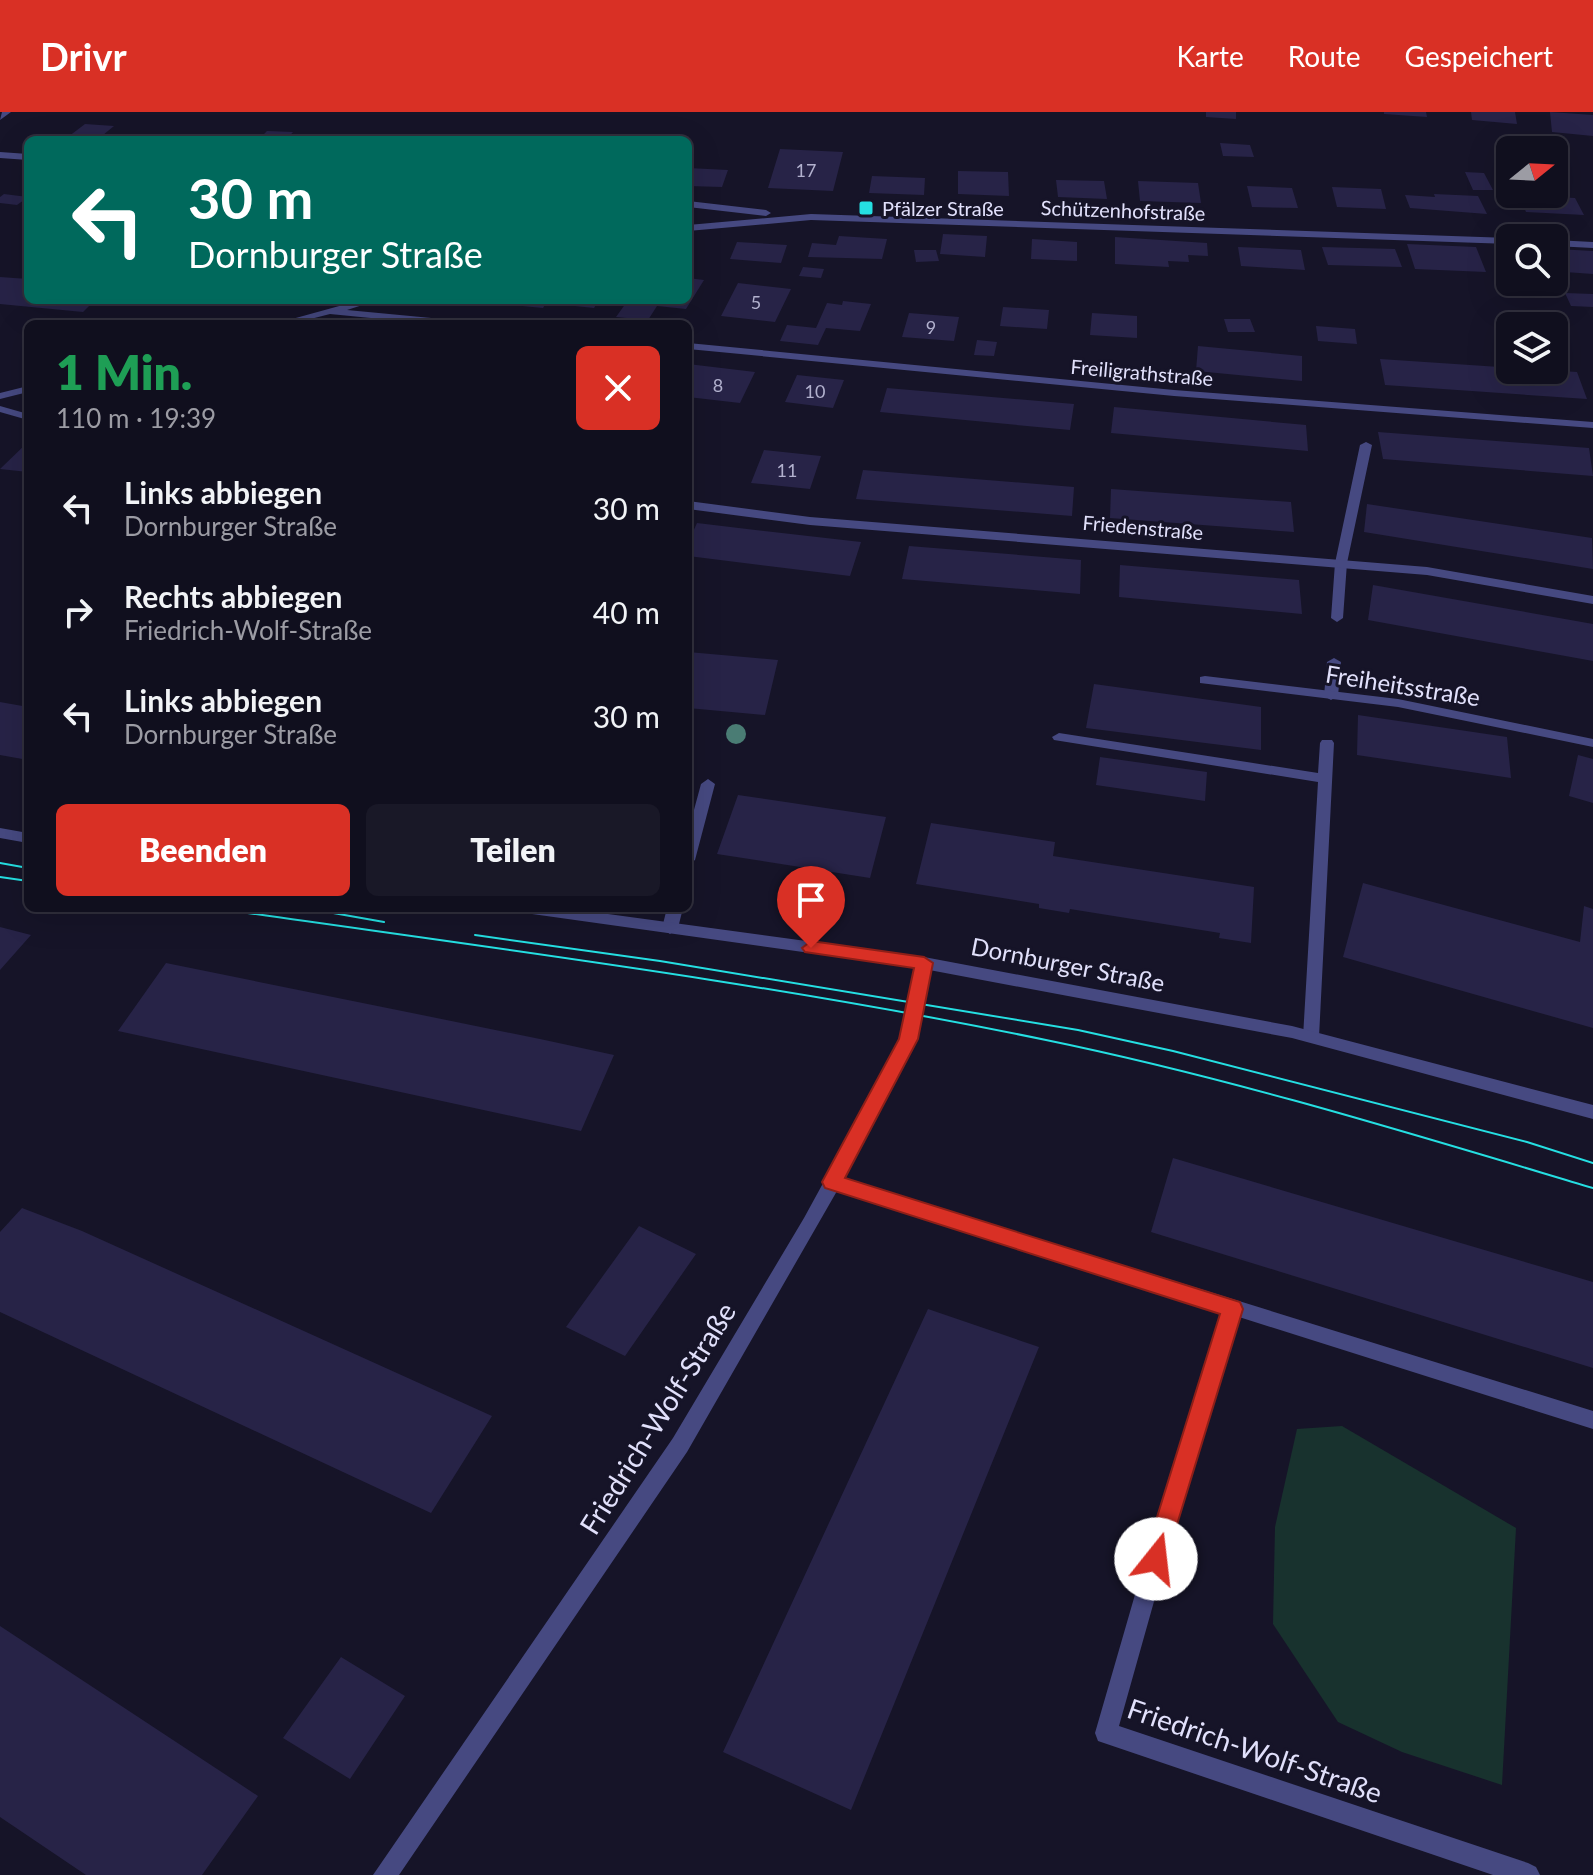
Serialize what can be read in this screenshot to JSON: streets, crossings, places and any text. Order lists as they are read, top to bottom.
{
  "streets": {
    "street": [
      "Schützenhofstraße",
      "Freiligrathstraße",
      "Friedenstraße",
      "Freiheitsstraße",
      "Dornburger Straße",
      "Friedrich-Wolf-Straße"
    ]
  },
  "crossings": [
    ["Dornburger Straße", "Friedrich-Wolf-Straße"]
  ],
  "places": {
    "transit": ["Pfälzer Straße"]
  },
  "house_numbers": [
    "17",
    "5",
    "9",
    "8",
    "10",
    "11"
  ],
  "north": "right",
  "page": {
    "header": "Drivr",
    "nav": ["Karte", "Route", "Gespeichert"],
    "turn": ["30 m", "Dornburger Straße"],
    "heading": ["1 Min.", "110 m · 19:39"],
    "list": [
      {
        "name": "Links abbiegen",
        "note": "Dornburger Straße",
        "value": "30 m"
      },
      {
        "name": "Rechts abbiegen",
        "note": "Friedrich-Wolf-Straße",
        "value": "40 m"
      },
      {
        "name": "Links abbiegen",
        "note": "Dornburger Straße",
        "value": "30 m"
      }
    ],
    "buttons": ["Beenden", "Teilen"]
  }
}
